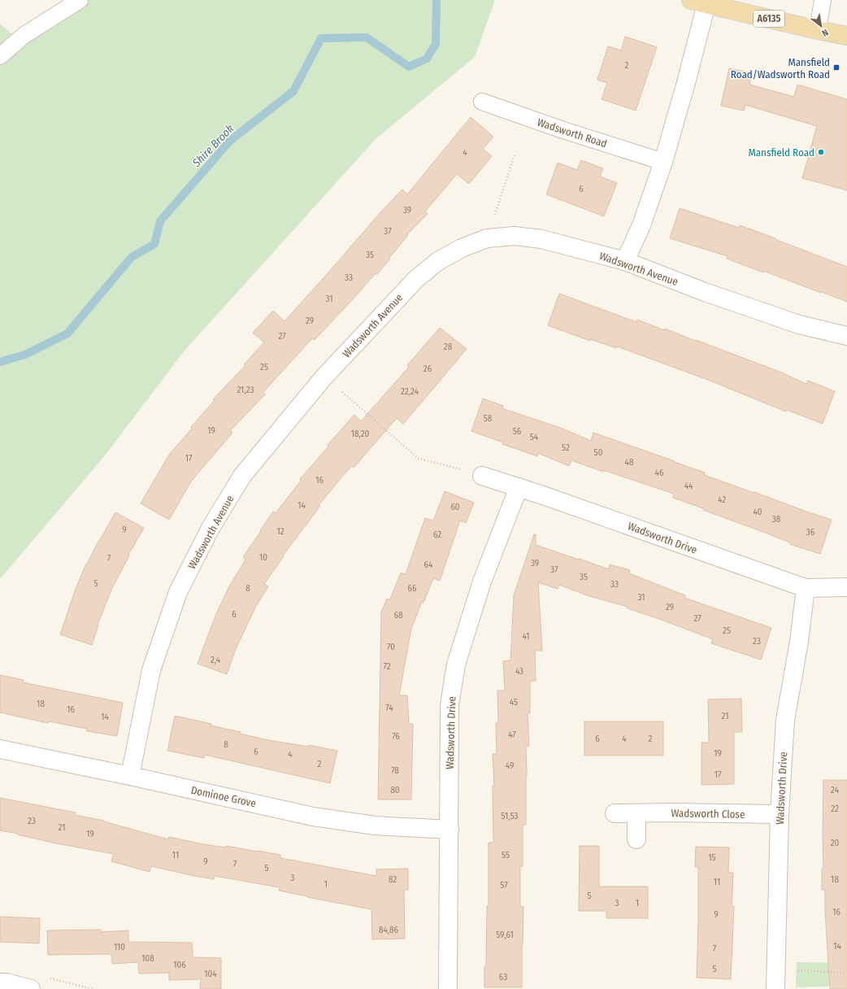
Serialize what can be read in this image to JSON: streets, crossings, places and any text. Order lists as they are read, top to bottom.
{
  "streets": {
    "main road": ["A6135"],
    "street": [
      "Wadsworth Avenue",
      "Wadsworth Drive",
      "Dominoe Grove",
      "Wadsworth Close"
    ],
    "lane": ["Wadsworth Road"]
  },
  "crossings": [
    ["Wadsworth Avenue", "Dominoe Grove"],
    ["Wadsworth Drive", "Dominoe Grove"],
    ["Wadsworth Drive", "Wadsworth Close"]
  ],
  "water": ["Shire Brook"],
  "places": {
    "transit": ["Mansfield Road/Wadsworth Road"],
    "other": ["Mansfield Road"]
  },
  "house_numbers": [
    "2",
    "4",
    "6",
    "39",
    "37",
    "35",
    "33",
    "31",
    "29",
    "27",
    "28",
    "25",
    "26",
    "21,23",
    "22,24",
    "58",
    "19",
    "56",
    "18,20",
    "54",
    "52",
    "50",
    "17",
    "48",
    "46",
    "16",
    "44",
    "42",
    "14",
    "60",
    "40",
    "38",
    "9",
    "12",
    "36",
    "62",
    "10",
    "7",
    "39",
    "64",
    "37",
    "35",
    "5",
    "33",
    "8",
    "66",
    "31",
    "29",
    "6",
    "68",
    "27",
    "25",
    "41",
    "23",
    "70",
    "2,4",
    "72",
    "43",
    "45",
    "18",
    "74",
    "16",
    "21",
    "14",
    "47",
    "76",
    "6",
    "4",
    "2",
    "8",
    "6",
    "19",
    "4",
    "2",
    "49",
    "78",
    "17",
    "80",
    "24",
    "22",
    "51,53",
    "23",
    "21",
    "19",
    "20",
    "11",
    "55",
    "15",
    "9",
    "7",
    "5",
    "3",
    "82",
    "18",
    "11",
    "1",
    "57",
    "5",
    "3",
    "1",
    "16",
    "9",
    "84,86",
    "59,61",
    "14",
    "110",
    "7",
    "108",
    "106",
    "5",
    "104",
    "63"
  ],
  "north": "bottom right"
}
